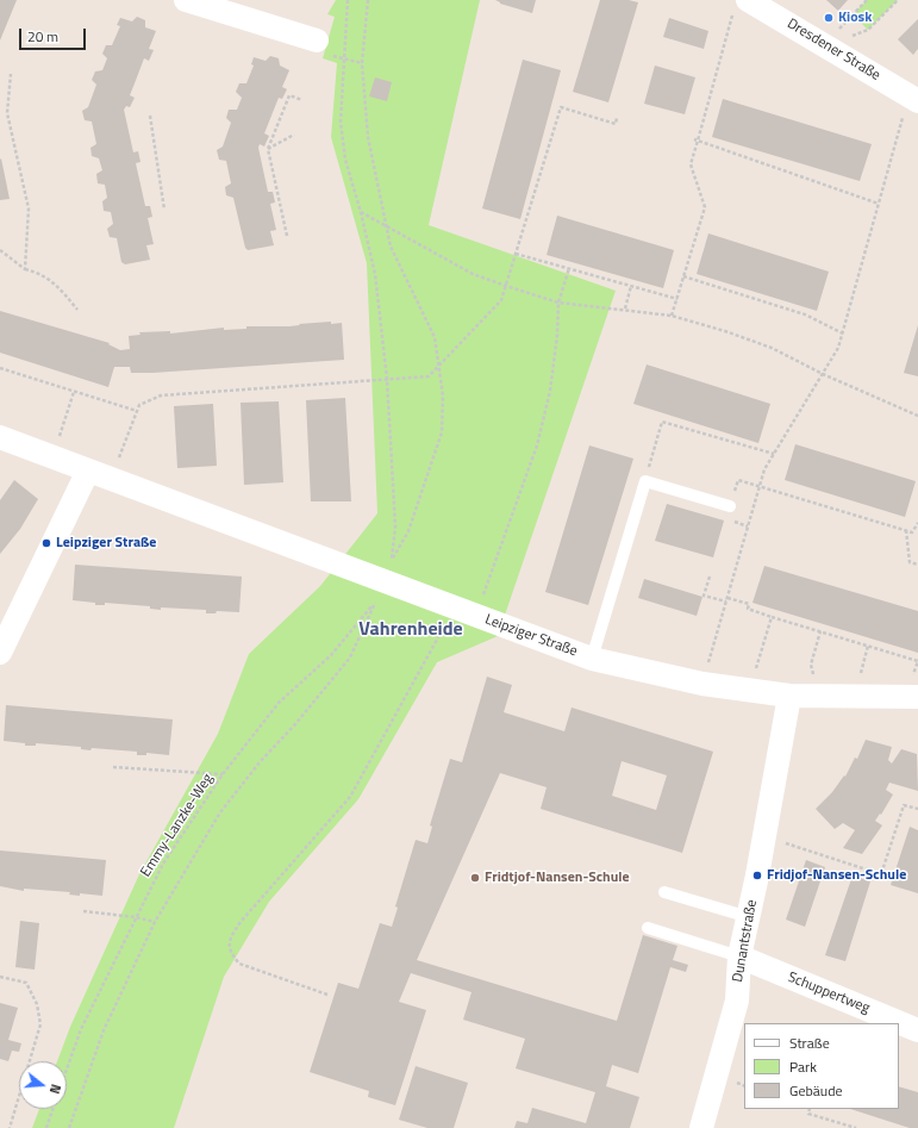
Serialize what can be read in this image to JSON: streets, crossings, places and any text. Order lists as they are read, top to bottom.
{
  "streets": {
    "street": [
      "Dresdener Straße",
      "Leipziger Straße",
      "Dunantstraße",
      "Schuppertweg"
    ],
    "path": ["Emmy-Lanzke-Weg"]
  },
  "crossings": [
    ["Leipziger Straße", "Dunantstraße"],
    ["Dunantstraße", "Schuppertweg"]
  ],
  "districts": ["Vahrenheide"],
  "places": [
    "Kiosk",
    "Leipziger Straße",
    "Fridjof-Nansen-Schule",
    "Fridtjof-Nansen-Schule"
  ],
  "legend": ["Straße", "Park", "Gebäude"],
  "scale_bar": "20 m",
  "north": "right"
}
